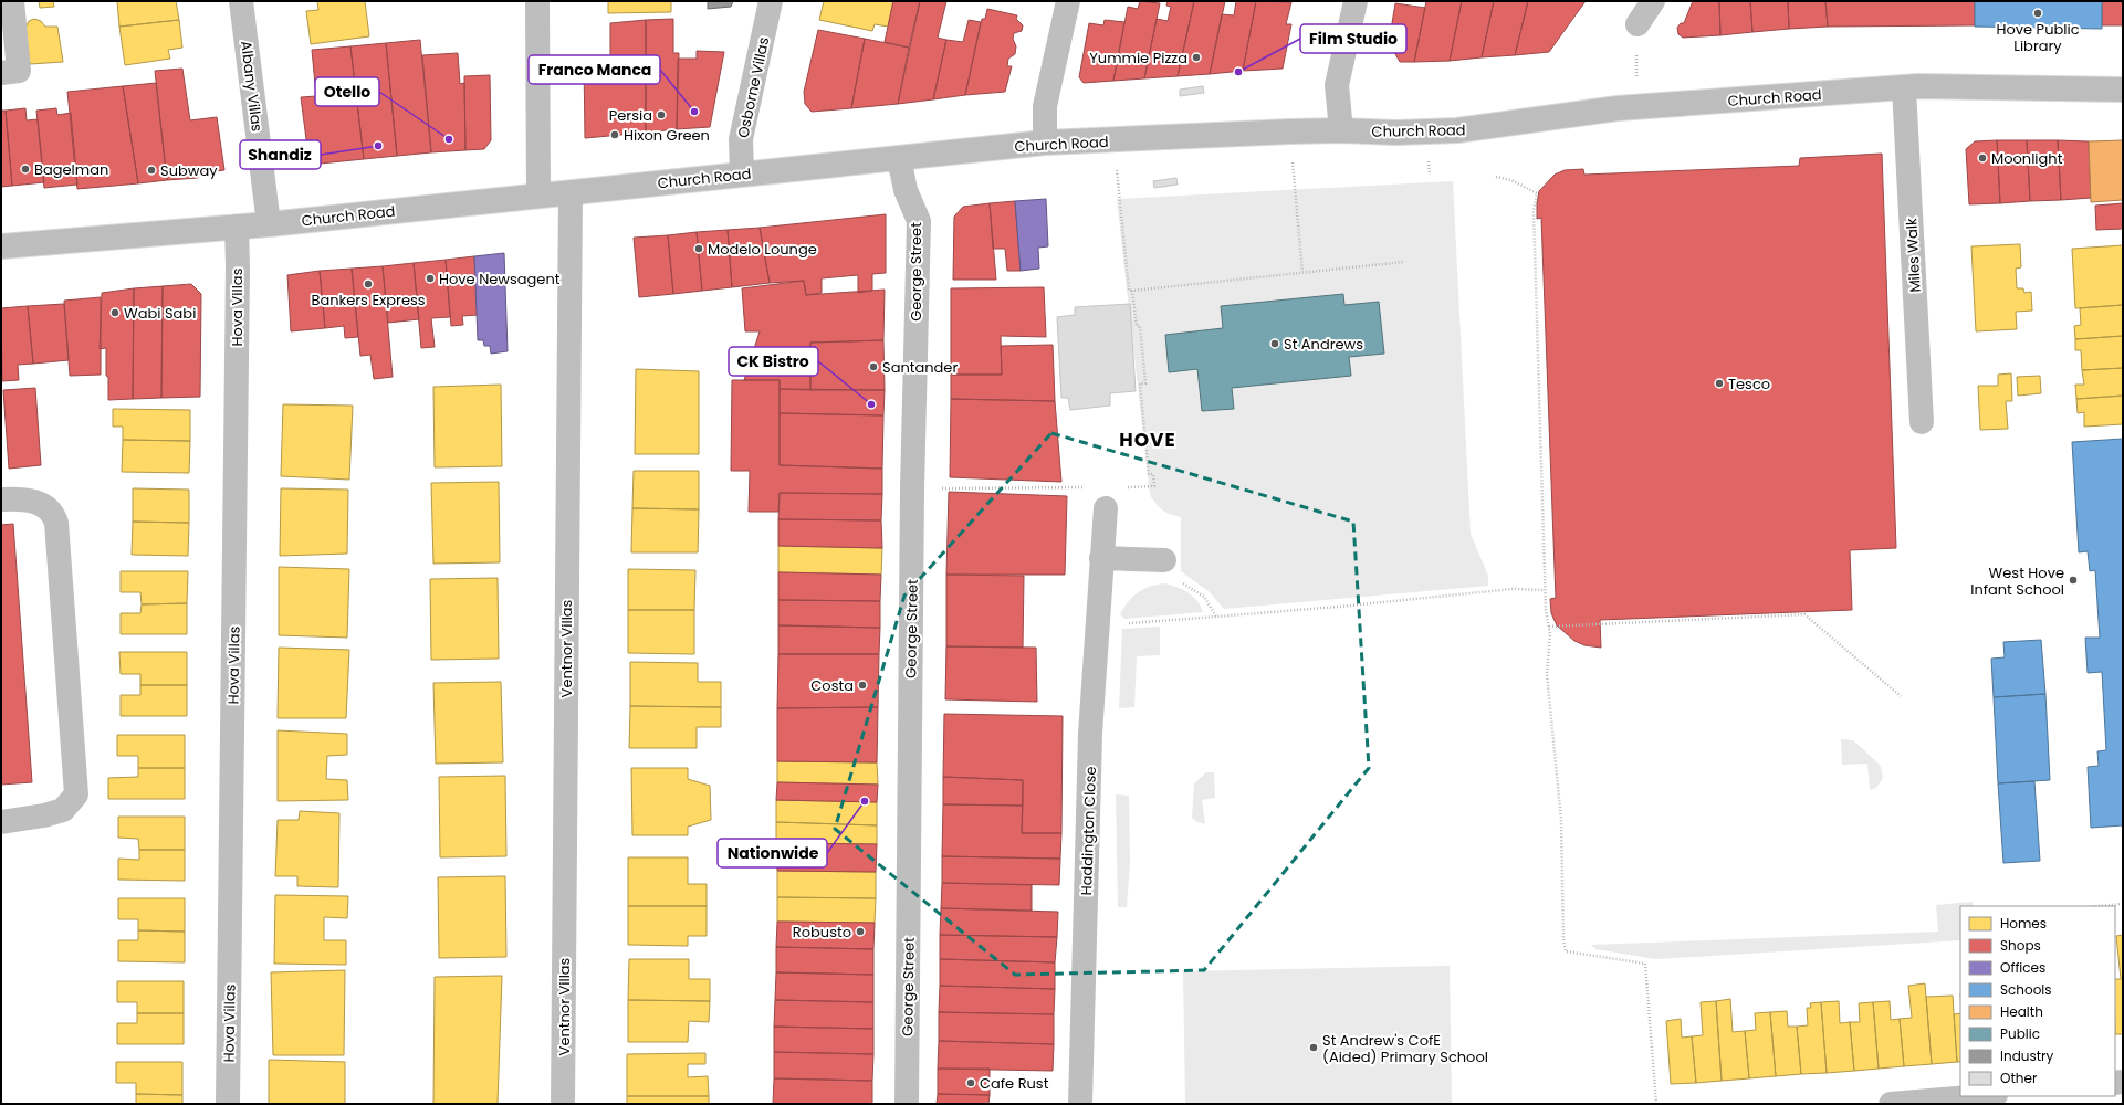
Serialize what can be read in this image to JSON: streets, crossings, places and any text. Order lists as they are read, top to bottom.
{
  "streets": {
    "main road": ["Church Road"],
    "street": [
      "Albany Villas",
      "Osborne Villas",
      "Miles Walk",
      "George Street",
      "Hova Villas",
      "Ventnor Villas",
      "Haddington Close"
    ]
  },
  "crossings": [
    ["Albany Villas", "Church Road"],
    ["Osborne Villas", "Church Road"],
    ["Church Road", "Miles Walk"],
    ["Church Road", "George Street"],
    ["Church Road", "Hova Villas"],
    ["Church Road", "Ventnor Villas"]
  ],
  "districts": ["HOVE"],
  "places": [
    "Hove Public Library",
    "Yummie Pizza",
    "Film Studio",
    "Franco Manca",
    "Persia",
    "Hixon Green",
    "Otello",
    "Shandiz",
    "Moonlight",
    "Bagelman",
    "Subway",
    "Modelo Lounge",
    "Hove Newsagent",
    "Bankers Express",
    "Wabi Sabi",
    "St Andrews",
    "Santander",
    "Tesco",
    "CK Bistro",
    "West Hove Infant School",
    "Costa",
    "Nationwide",
    "Robusto",
    "St Andrew's CofE (Aided) Primary School",
    "Cafe Rust"
  ],
  "legend": [
    "Homes",
    "Shops",
    "Offices",
    "Schools",
    "Health",
    "Public",
    "Industry",
    "Other"
  ]
}
